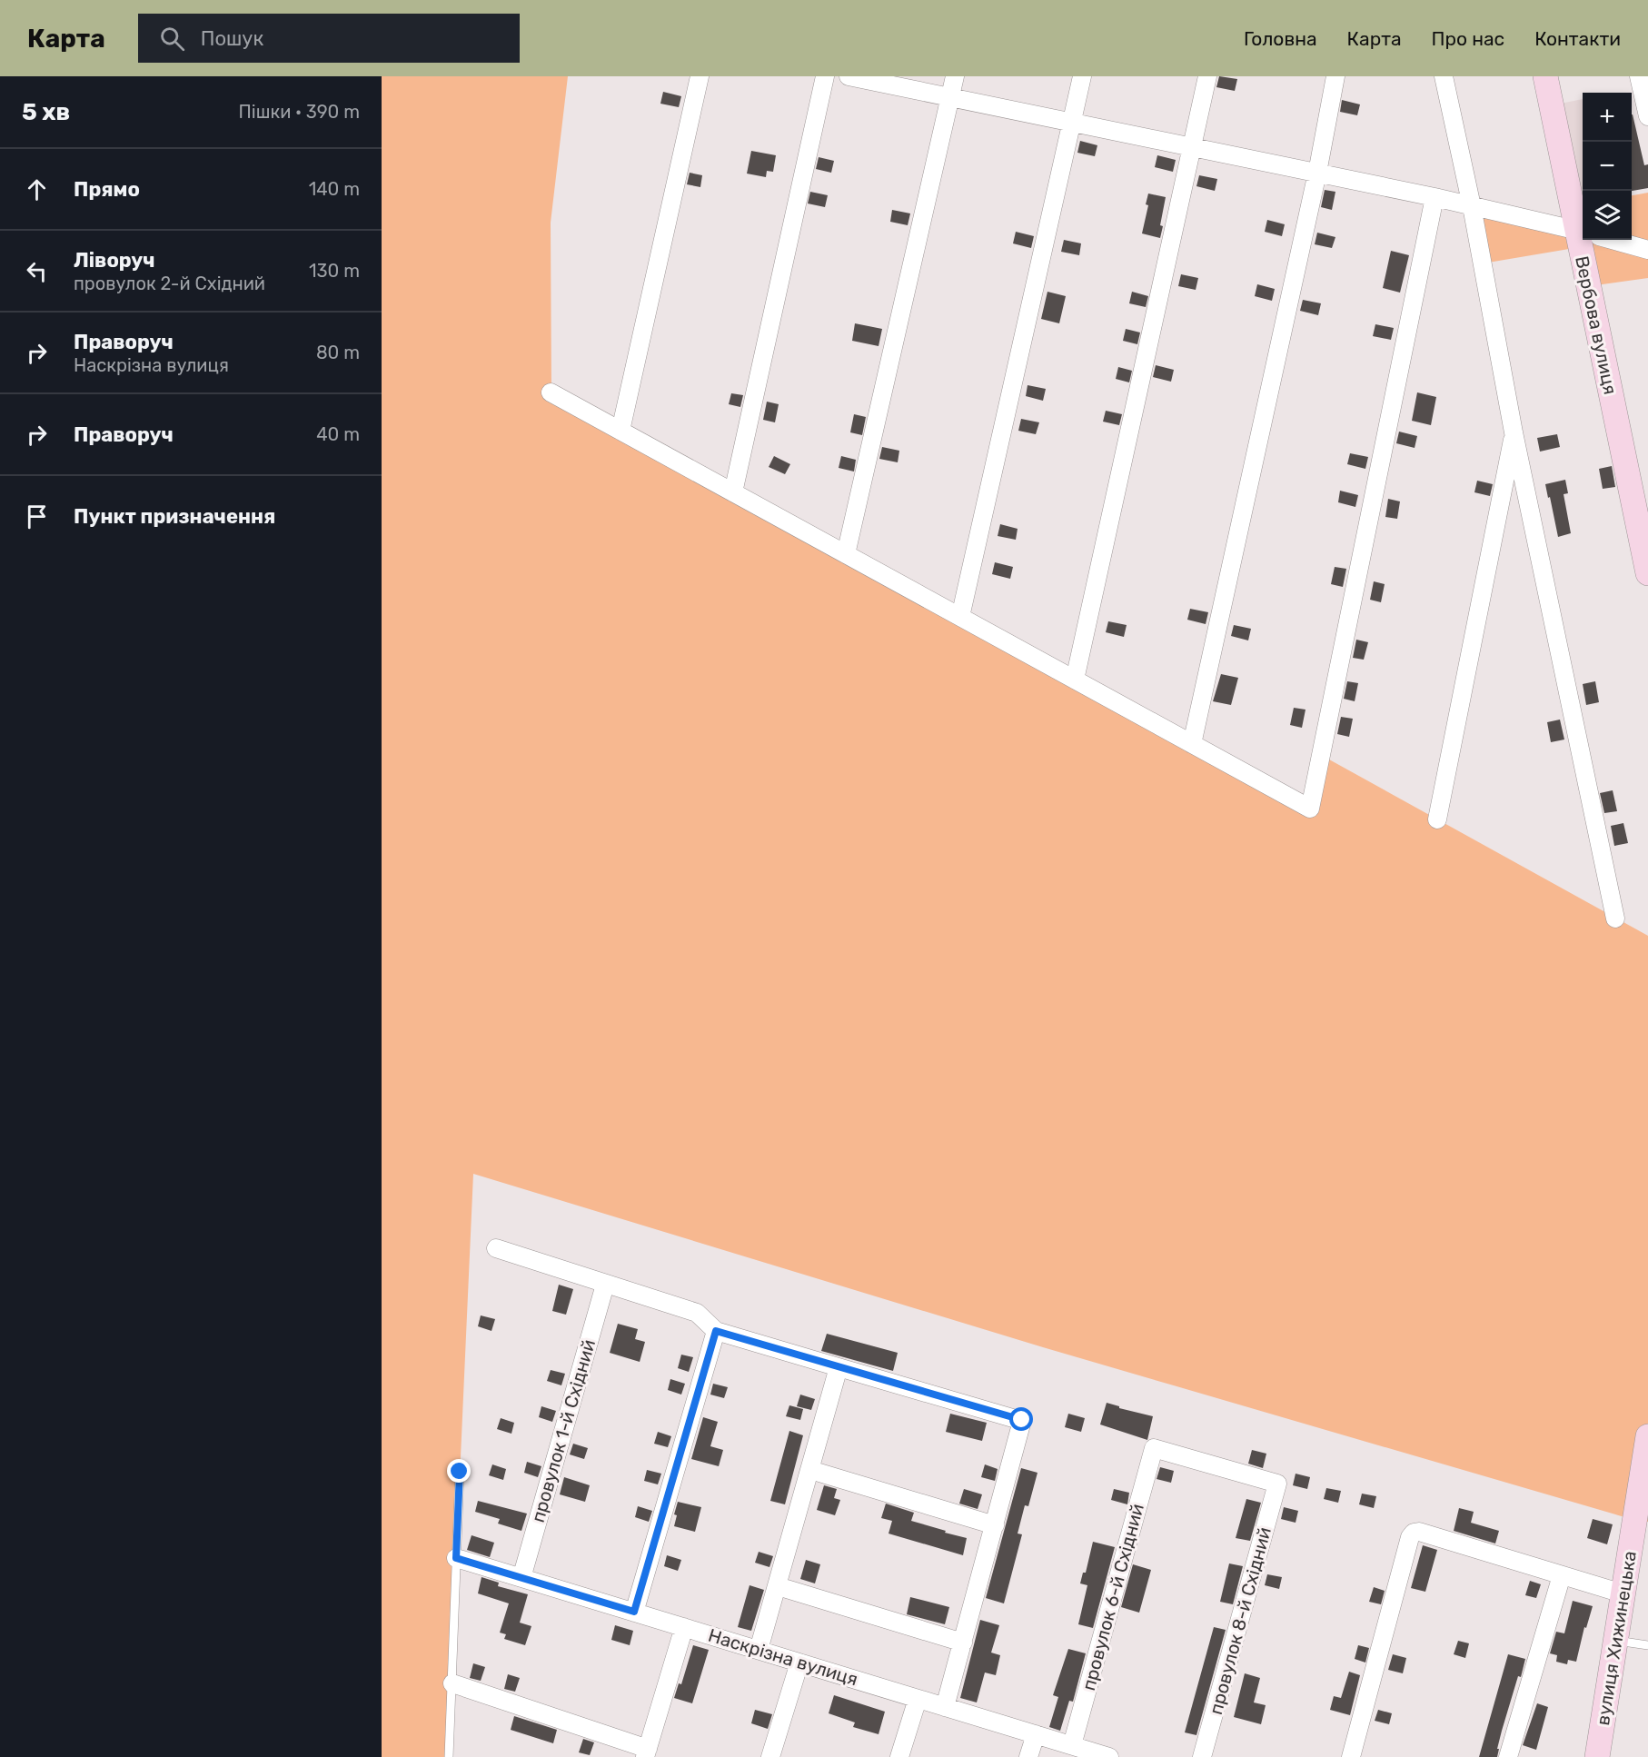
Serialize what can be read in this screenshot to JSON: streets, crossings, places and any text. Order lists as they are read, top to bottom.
{
  "streets": {
    "street": [
      "Вербова вулиця",
      "провулок 1-й Східний",
      "провулок 6-й Східний",
      "провулок 8-й Східний",
      "вулиця Хижинецька",
      "Наскрізна вулиця"
    ]
  },
  "crossings": [
    ["провулок 1-й Східний", "Наскрізна вулиця"],
    ["провулок 6-й Східний", "провулок 8-й Східний"],
    ["провулок 6-й Східний", "Наскрізна вулиця"]
  ],
  "page": {
    "header": "Карта",
    "search": "Пошук",
    "nav": [
      "Головна",
      "Карта",
      "Про нас",
      "Контакти"
    ],
    "heading": ["5 хв", "Пішки · 390 m"],
    "map_buttons": ["+", "−"],
    "list": [
      ["Прямо", "140 m"],
      ["Ліворуч", "провулок 2-й Східний", "130 m"],
      ["Праворуч", "Наскрізна вулиця", "80 m"],
      ["Праворуч", "40 m"],
      "Пункт призначення"
    ]
  }
}
